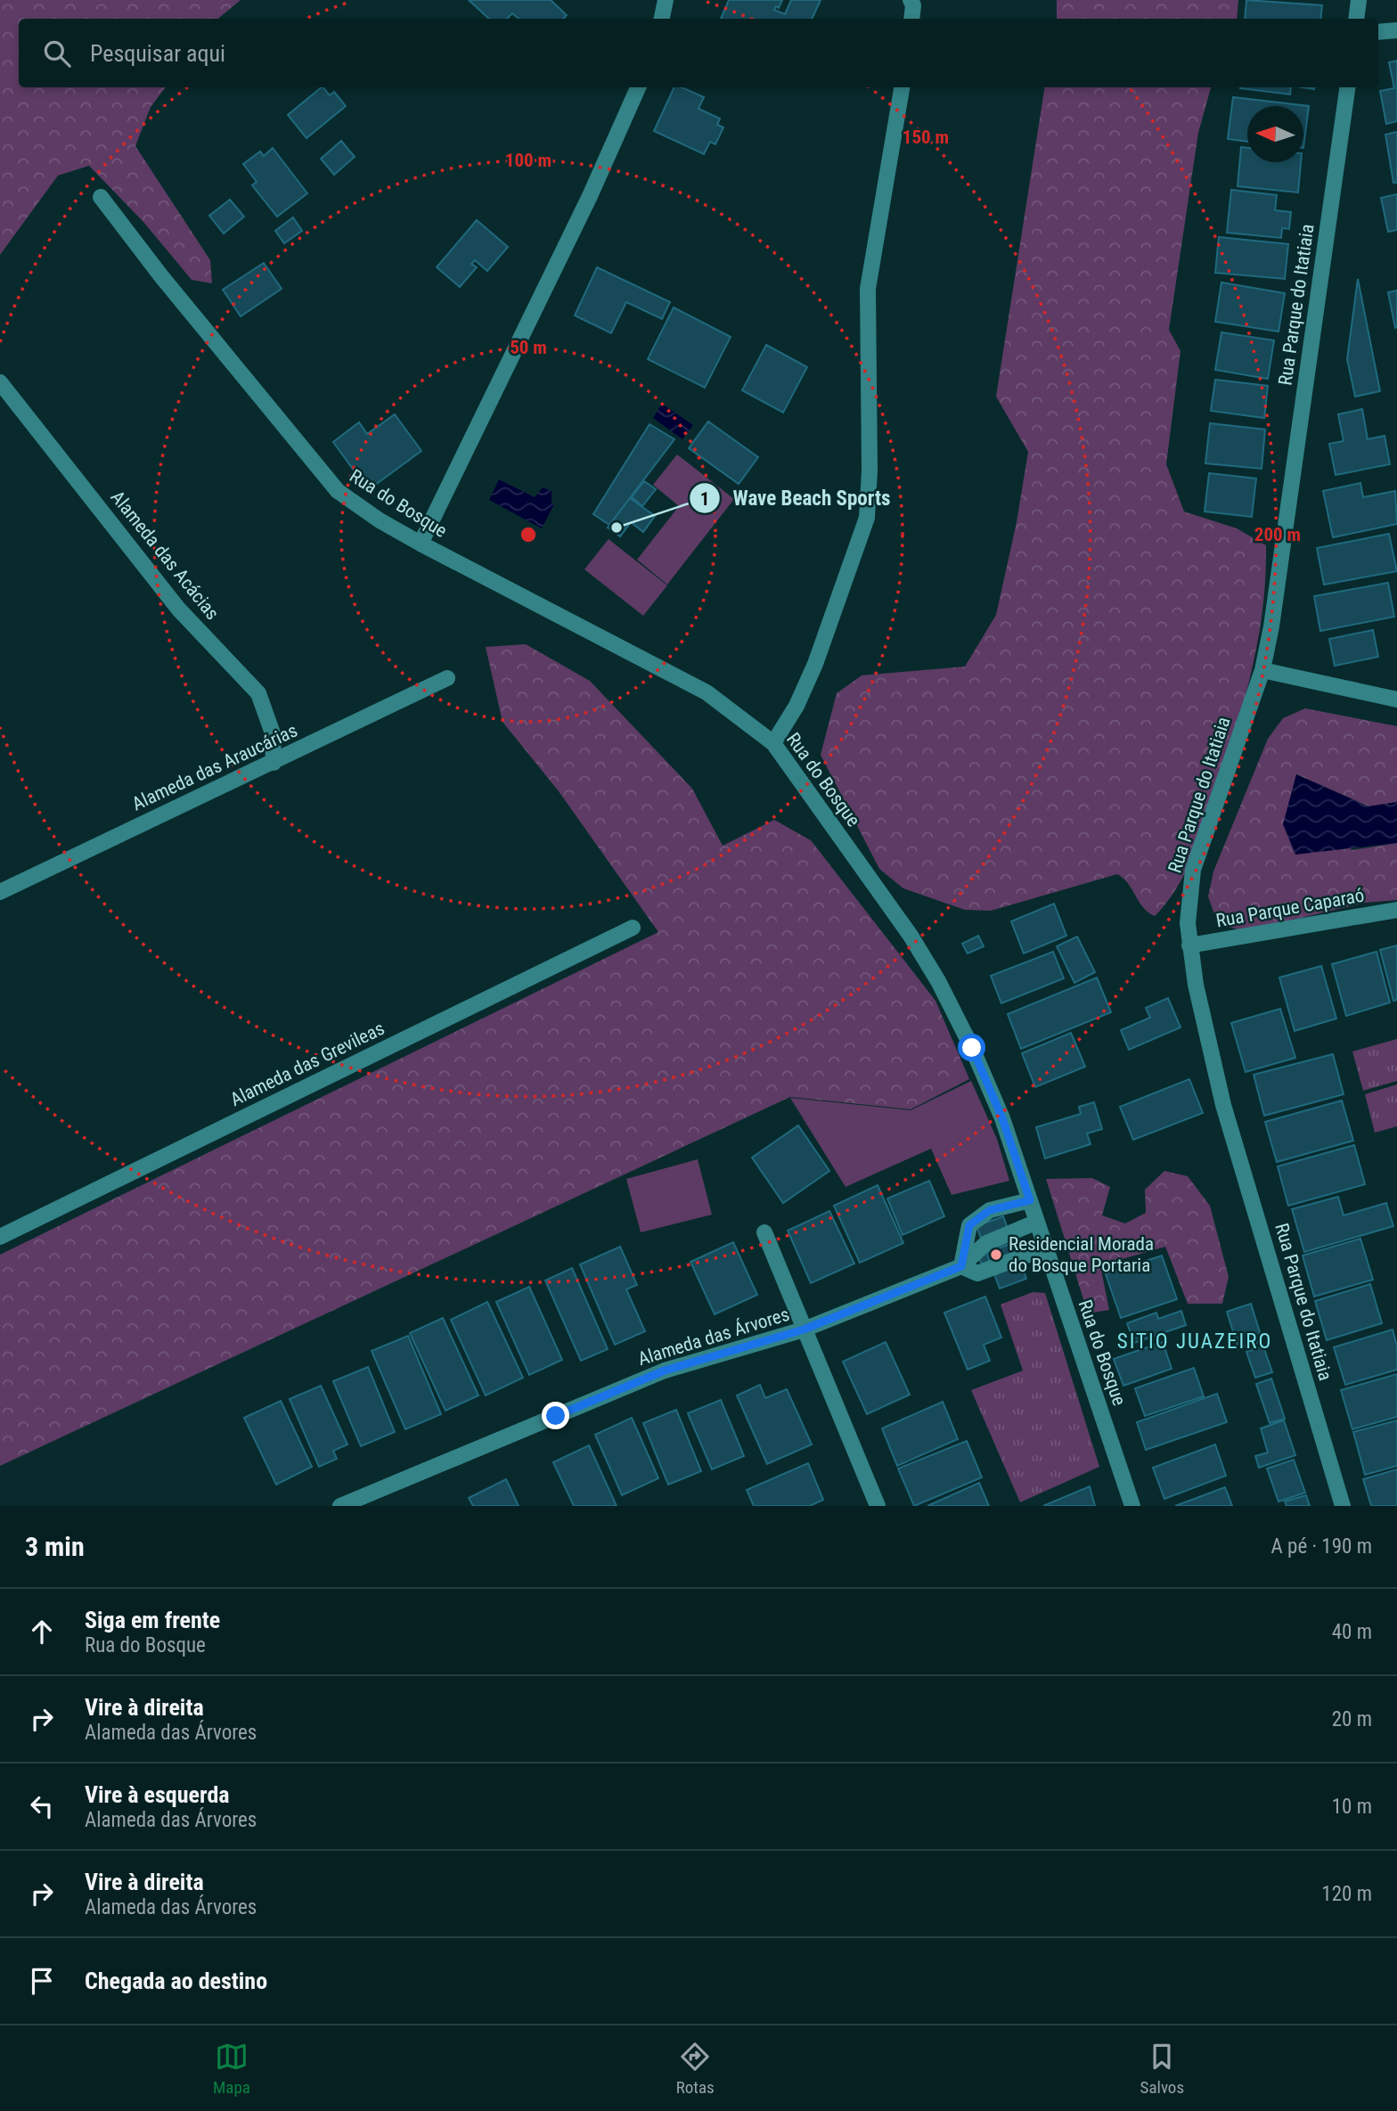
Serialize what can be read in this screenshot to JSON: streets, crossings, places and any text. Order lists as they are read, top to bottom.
{
  "streets": {
    "street": [
      "Rua Parque do Itatiaia",
      "Rua do Bosque",
      "Alameda das Acácias",
      "Alameda das Araucárias",
      "Rua Parque Caparaó",
      "Alameda das Grevileas",
      "Alameda das Árvores"
    ]
  },
  "crossings": [
    ["Rua Parque do Itatiaia", "Rua Parque Caparaó"],
    ["Rua do Bosque", "Alameda das Árvores"],
    ["Alameda das Acácias", "Alameda das Araucárias"]
  ],
  "districts": ["SITIO JUAZEIRO"],
  "places": ["Wave Beach Sports", "Residencial Morada do Bosque Portaria"],
  "north": "left",
  "page": {
    "search": "Pesquisar aqui",
    "heading": ["3 min", "A pé · 190 m"],
    "list": [
      ["Siga em frente", "Rua do Bosque", "40 m"],
      ["Vire à direita", "Alameda das Árvores", "20 m"],
      ["Vire à esquerda", "Alameda das Árvores", "10 m"],
      ["Vire à direita", "Alameda das Árvores", "120 m"],
      "Chegada ao destino"
    ],
    "nav": ["Mapa", "Rotas", "Salvos"]
  },
  "rings": [
    "150 m",
    "100 m",
    "50 m",
    "200 m"
  ]
}
